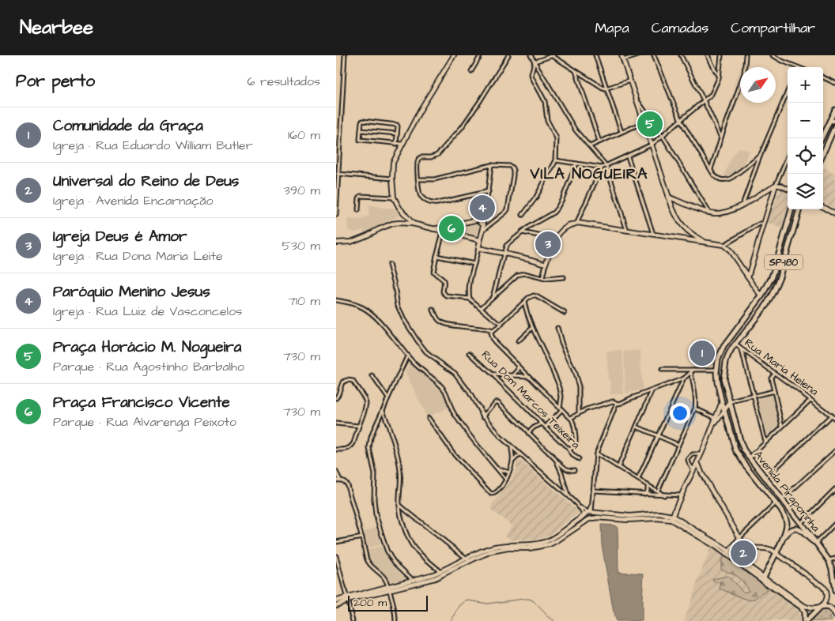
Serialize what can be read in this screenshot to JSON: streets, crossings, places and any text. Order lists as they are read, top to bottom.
{
  "streets": {
    "main road": ["SP-180", "Avenida Piraporinha"],
    "street": ["Rua Maria Helena", "Rua Dom Marcos Teixeira"]
  },
  "crossings": [
    ["Rua Maria Helena", "Avenida Piraporinha"]
  ],
  "districts": ["VILA NOGUEIRA"],
  "scale_bar": "200 m",
  "north": "top right",
  "page": {
    "header": "Nearbee",
    "nav": ["Mapa", "Camadas", "Compartilhar"],
    "heading": ["Por perto", "6 resultados"],
    "map_buttons": ["+", "−"],
    "list": [
      {
        "mark": "1",
        "name": "Comunidade da Graça",
        "note": "Igreja · Rua Eduardo William Butler",
        "value": "160 m"
      },
      {
        "mark": "2",
        "name": "Universal do Reino de Deus",
        "note": "Igreja · Avenida Encarnação",
        "value": "390 m"
      },
      {
        "mark": "3",
        "name": "Igreja Deus é Amor",
        "note": "Igreja · Rua Dona Maria Leite",
        "value": "530 m"
      },
      {
        "mark": "4",
        "name": "Paróquio Menino Jesus",
        "note": "Igreja · Rua Luiz de Vasconcelos",
        "value": "710 m"
      },
      {
        "mark": "5",
        "name": "Praça Horácio M. Nogueira",
        "note": "Parque · Rua Agostinho Barbalho",
        "value": "730 m"
      },
      {
        "mark": "6",
        "name": "Praça Francisco Vicente",
        "note": "Parque · Rua Alvarenga Peixoto",
        "value": "730 m"
      }
    ],
    "pins": [
      "5",
      "4",
      "6",
      "3",
      "1",
      "2"
    ],
    "scale": "200 m"
  }
}
